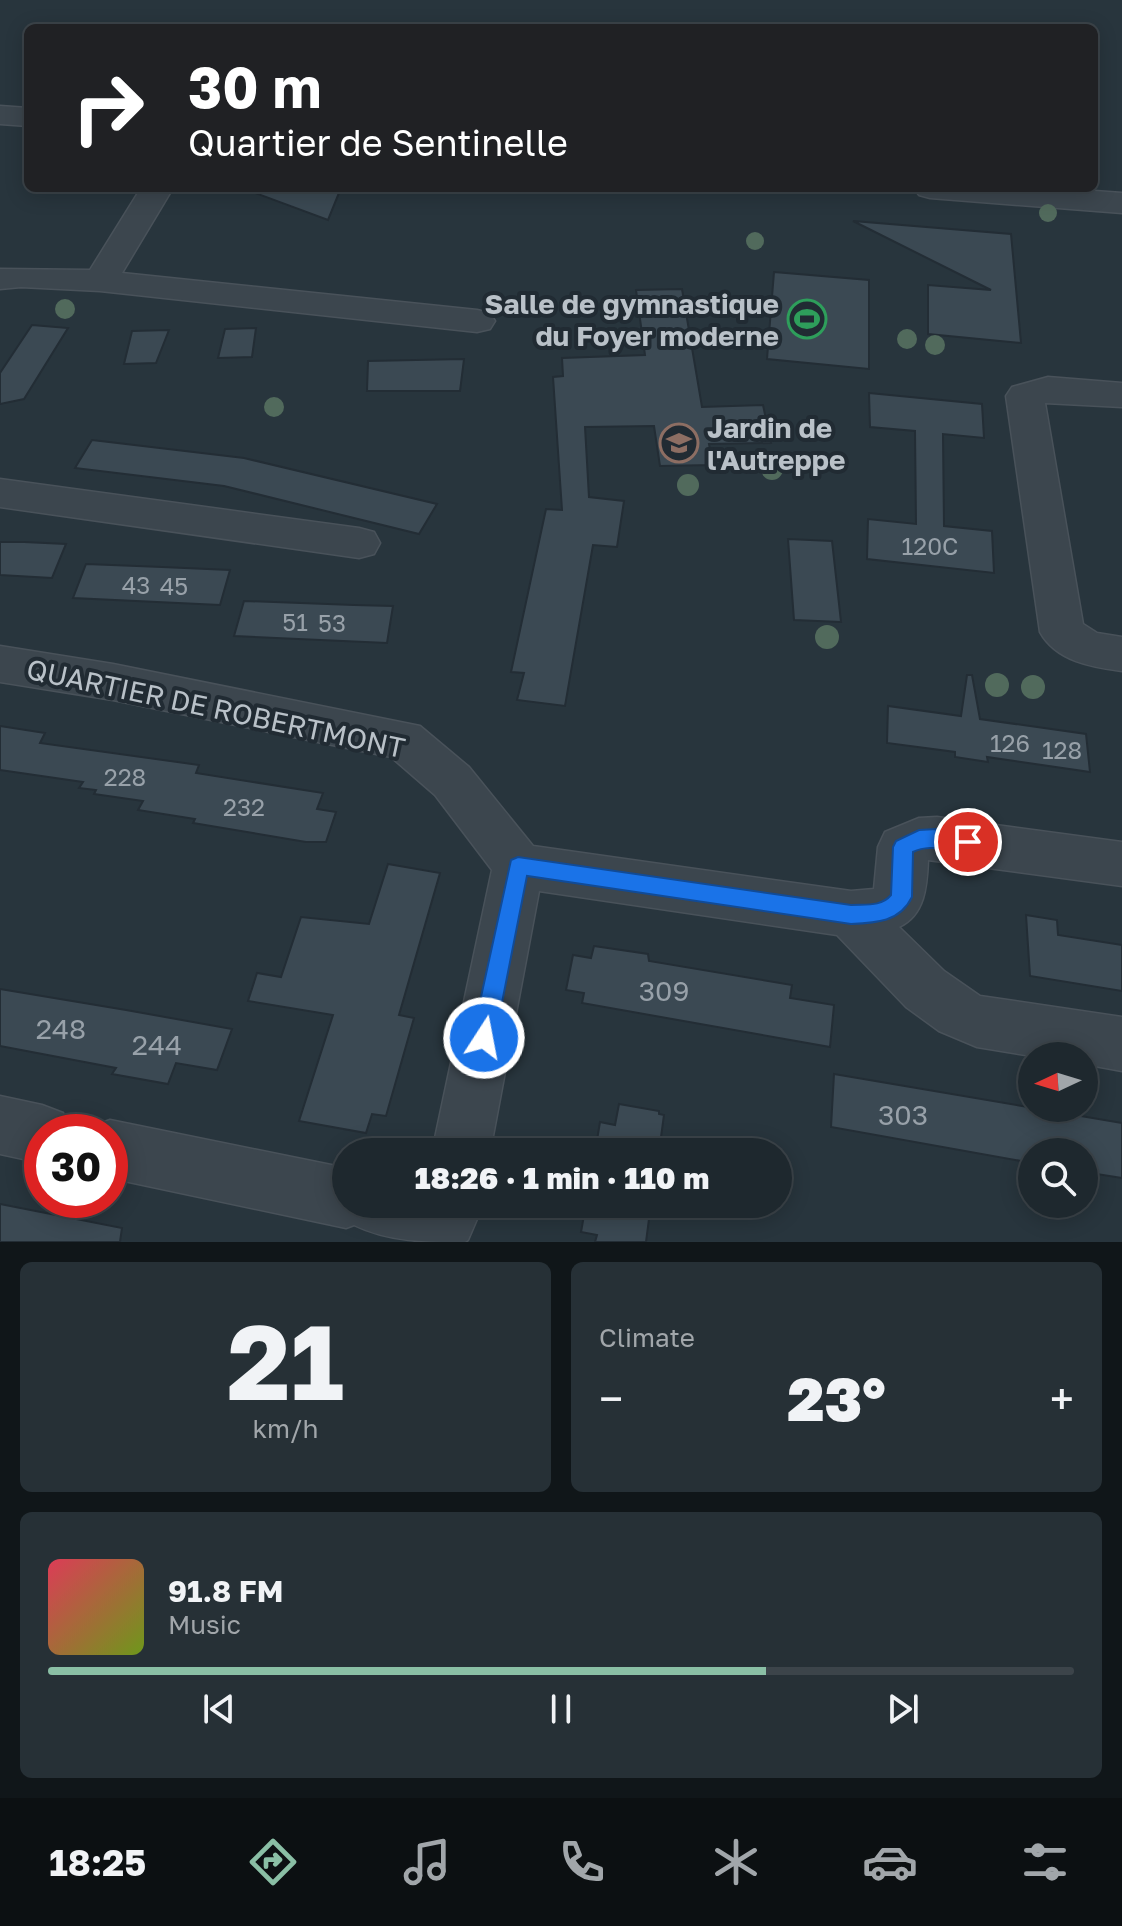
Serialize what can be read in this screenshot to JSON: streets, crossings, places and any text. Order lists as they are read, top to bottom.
{
  "streets": {
    "street": ["QUARTIER DE ROBERTMONT"]
  },
  "places": {
    "sports": ["Salle de gymnastique du Foyer moderne"],
    "school or university": ["Jardin de l'Autreppe"]
  },
  "house_numbers": [
    "120C",
    "43",
    "45",
    "51",
    "53",
    "126",
    "128",
    "228",
    "232",
    "309",
    "248",
    "244",
    "303"
  ],
  "north": "left",
  "page": {
    "turn": ["30 m", "Quartier de Sentinelle"],
    "limit": "30",
    "trip": "18:26 · 1 min · 110 m",
    "tile": [
      ["21", "km/h"],
      "Climate"
    ],
    "heat": ["−", "23°", "+"],
    "song": ["91.8 FM", "Music"],
    "tabs": "18:25"
  }
}
